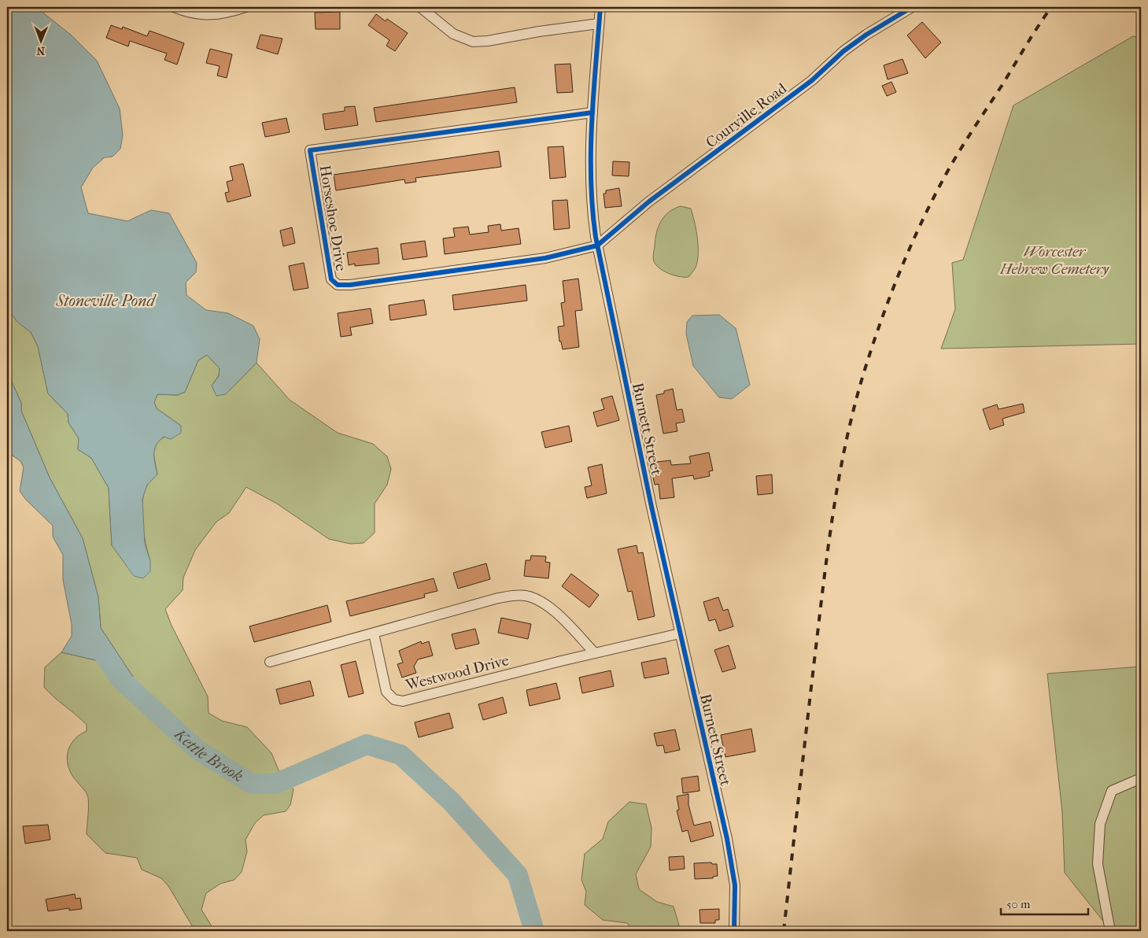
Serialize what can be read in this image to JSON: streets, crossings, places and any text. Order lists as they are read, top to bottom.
{
  "streets": {
    "street": [
      "Courville Road",
      "Horseshoe Drive",
      "Burnett Street",
      "Westwood Drive"
    ]
  },
  "crossings": [
    ["Courville Road", "Horseshoe Drive"],
    ["Courville Road", "Burnett Street"],
    ["Horseshoe Drive", "Burnett Street"],
    ["Burnett Street", "Westwood Drive"]
  ],
  "water": ["Stoneville Pond", "Kettle Brook"],
  "parks": ["Worcester Hebrew Cemetery"],
  "scale_bar": "50 m",
  "north": "bottom"
}
